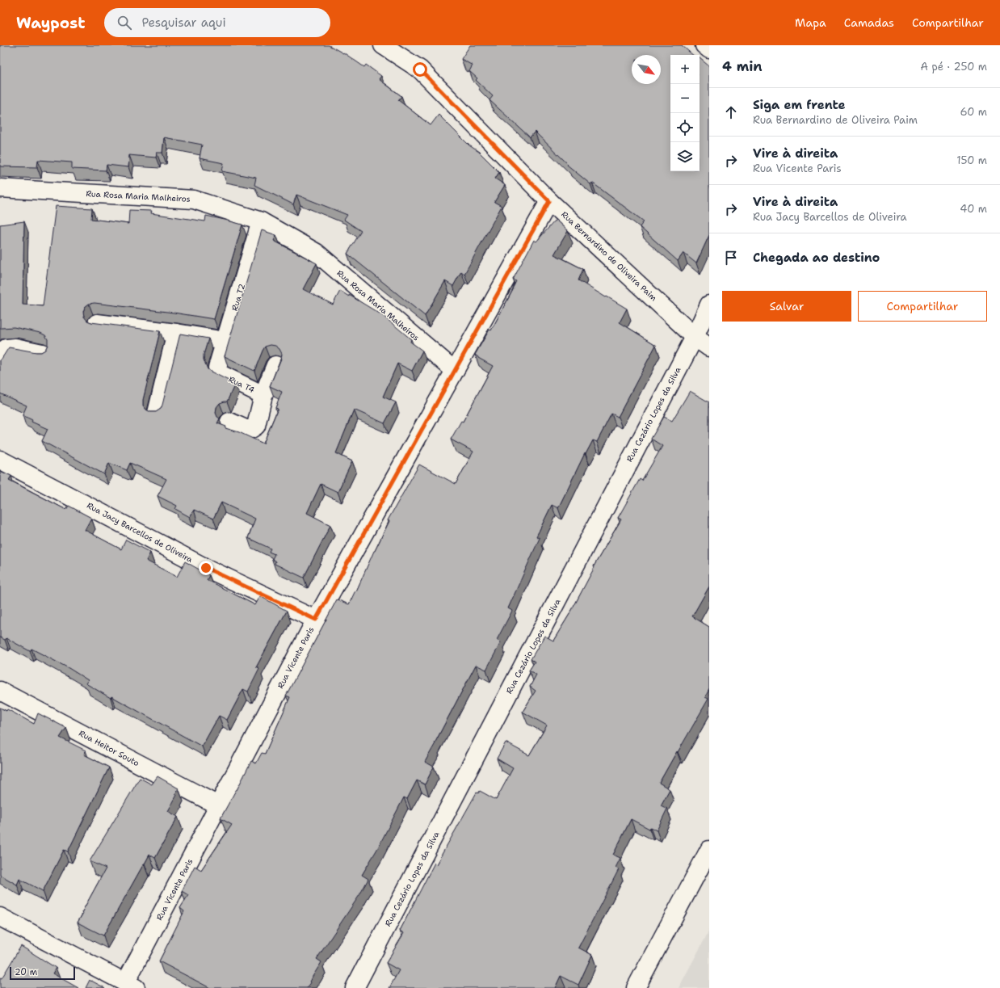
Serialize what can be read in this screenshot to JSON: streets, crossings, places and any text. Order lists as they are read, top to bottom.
{
  "streets": {
    "street": [
      "Rua Rosa Maria Malheiros",
      "Rua Bernardino de Oliveira Paim",
      "Rua T2",
      "Rua T4",
      "Rua Cezário Lopes da Silva",
      "Rua Jacy Barcellos de Oliveira",
      "Rua Vicente Paris",
      "Rua Heitor Souto"
    ]
  },
  "crossings": [
    ["Rua Rosa Maria Malheiros", "Rua T2"],
    ["Rua Rosa Maria Malheiros", "Rua Vicente Paris"],
    ["Rua Bernardino de Oliveira Paim", "Rua Cezário Lopes da Silva"],
    ["Rua Bernardino de Oliveira Paim", "Rua Vicente Paris"],
    ["Rua T2", "Rua T4"],
    ["Rua Jacy Barcellos de Oliveira", "Rua Vicente Paris"],
    ["Rua Vicente Paris", "Rua Heitor Souto"]
  ],
  "scale_bar": "20 m",
  "north": "bottom right",
  "page": {
    "header": "Waypost",
    "search": "Pesquisar aqui",
    "nav": ["Mapa", "Camadas", "Compartilhar"],
    "heading": ["4 min", "A pé · 250 m"],
    "map_buttons": ["+", "−"],
    "list": [
      ["Siga em frente", "Rua Bernardino de Oliveira Paim", "60 m"],
      ["Vire à direita", "Rua Vicente Paris", "150 m"],
      ["Vire à direita", "Rua Jacy Barcellos de Oliveira", "40 m"],
      "Chegada ao destino"
    ],
    "buttons": ["Salvar", "Compartilhar"],
    "scale": "20 m"
  }
}
